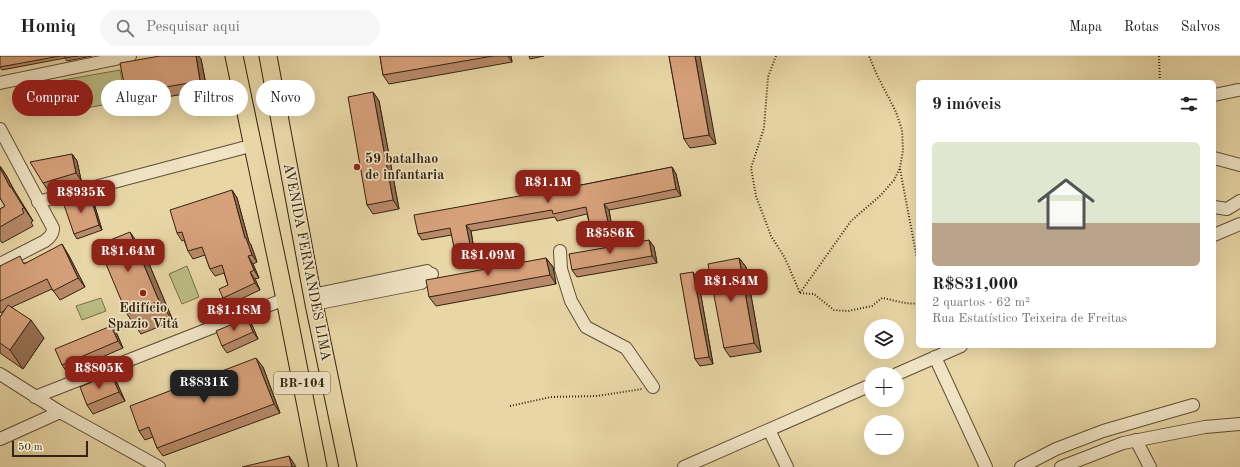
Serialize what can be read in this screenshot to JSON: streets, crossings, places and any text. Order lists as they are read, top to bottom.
{
  "streets": {
    "highway": ["AVENIDA FERNANDES LIMA", "BR-104"]
  },
  "places": ["59 batalhao de infantaria", "Edifício Spazio Vitá"],
  "scale_bar": "50 m",
  "page": {
    "header": "Homiq",
    "search": "Pesquisar aqui",
    "nav": ["Mapa", "Rotas", "Salvos"],
    "chip": [
      "Comprar",
      "Alugar",
      "Filtros",
      "Novo"
    ],
    "heading": "9 imóveis",
    "list": [
      {
        "name": "R$831,000",
        "note": "2 quartos · 62 m² · Rua Estatístico Teixeira de Freitas"
      }
    ],
    "price": [
      "R$1.1M",
      "R$935K",
      "R$586K",
      "R$1.64M",
      "R$1.09M",
      "R$1.84M",
      "R$1.18M",
      "R$805K",
      "R$831K"
    ],
    "map_buttons": ["+", "−"],
    "scale": "50 m"
  }
}
